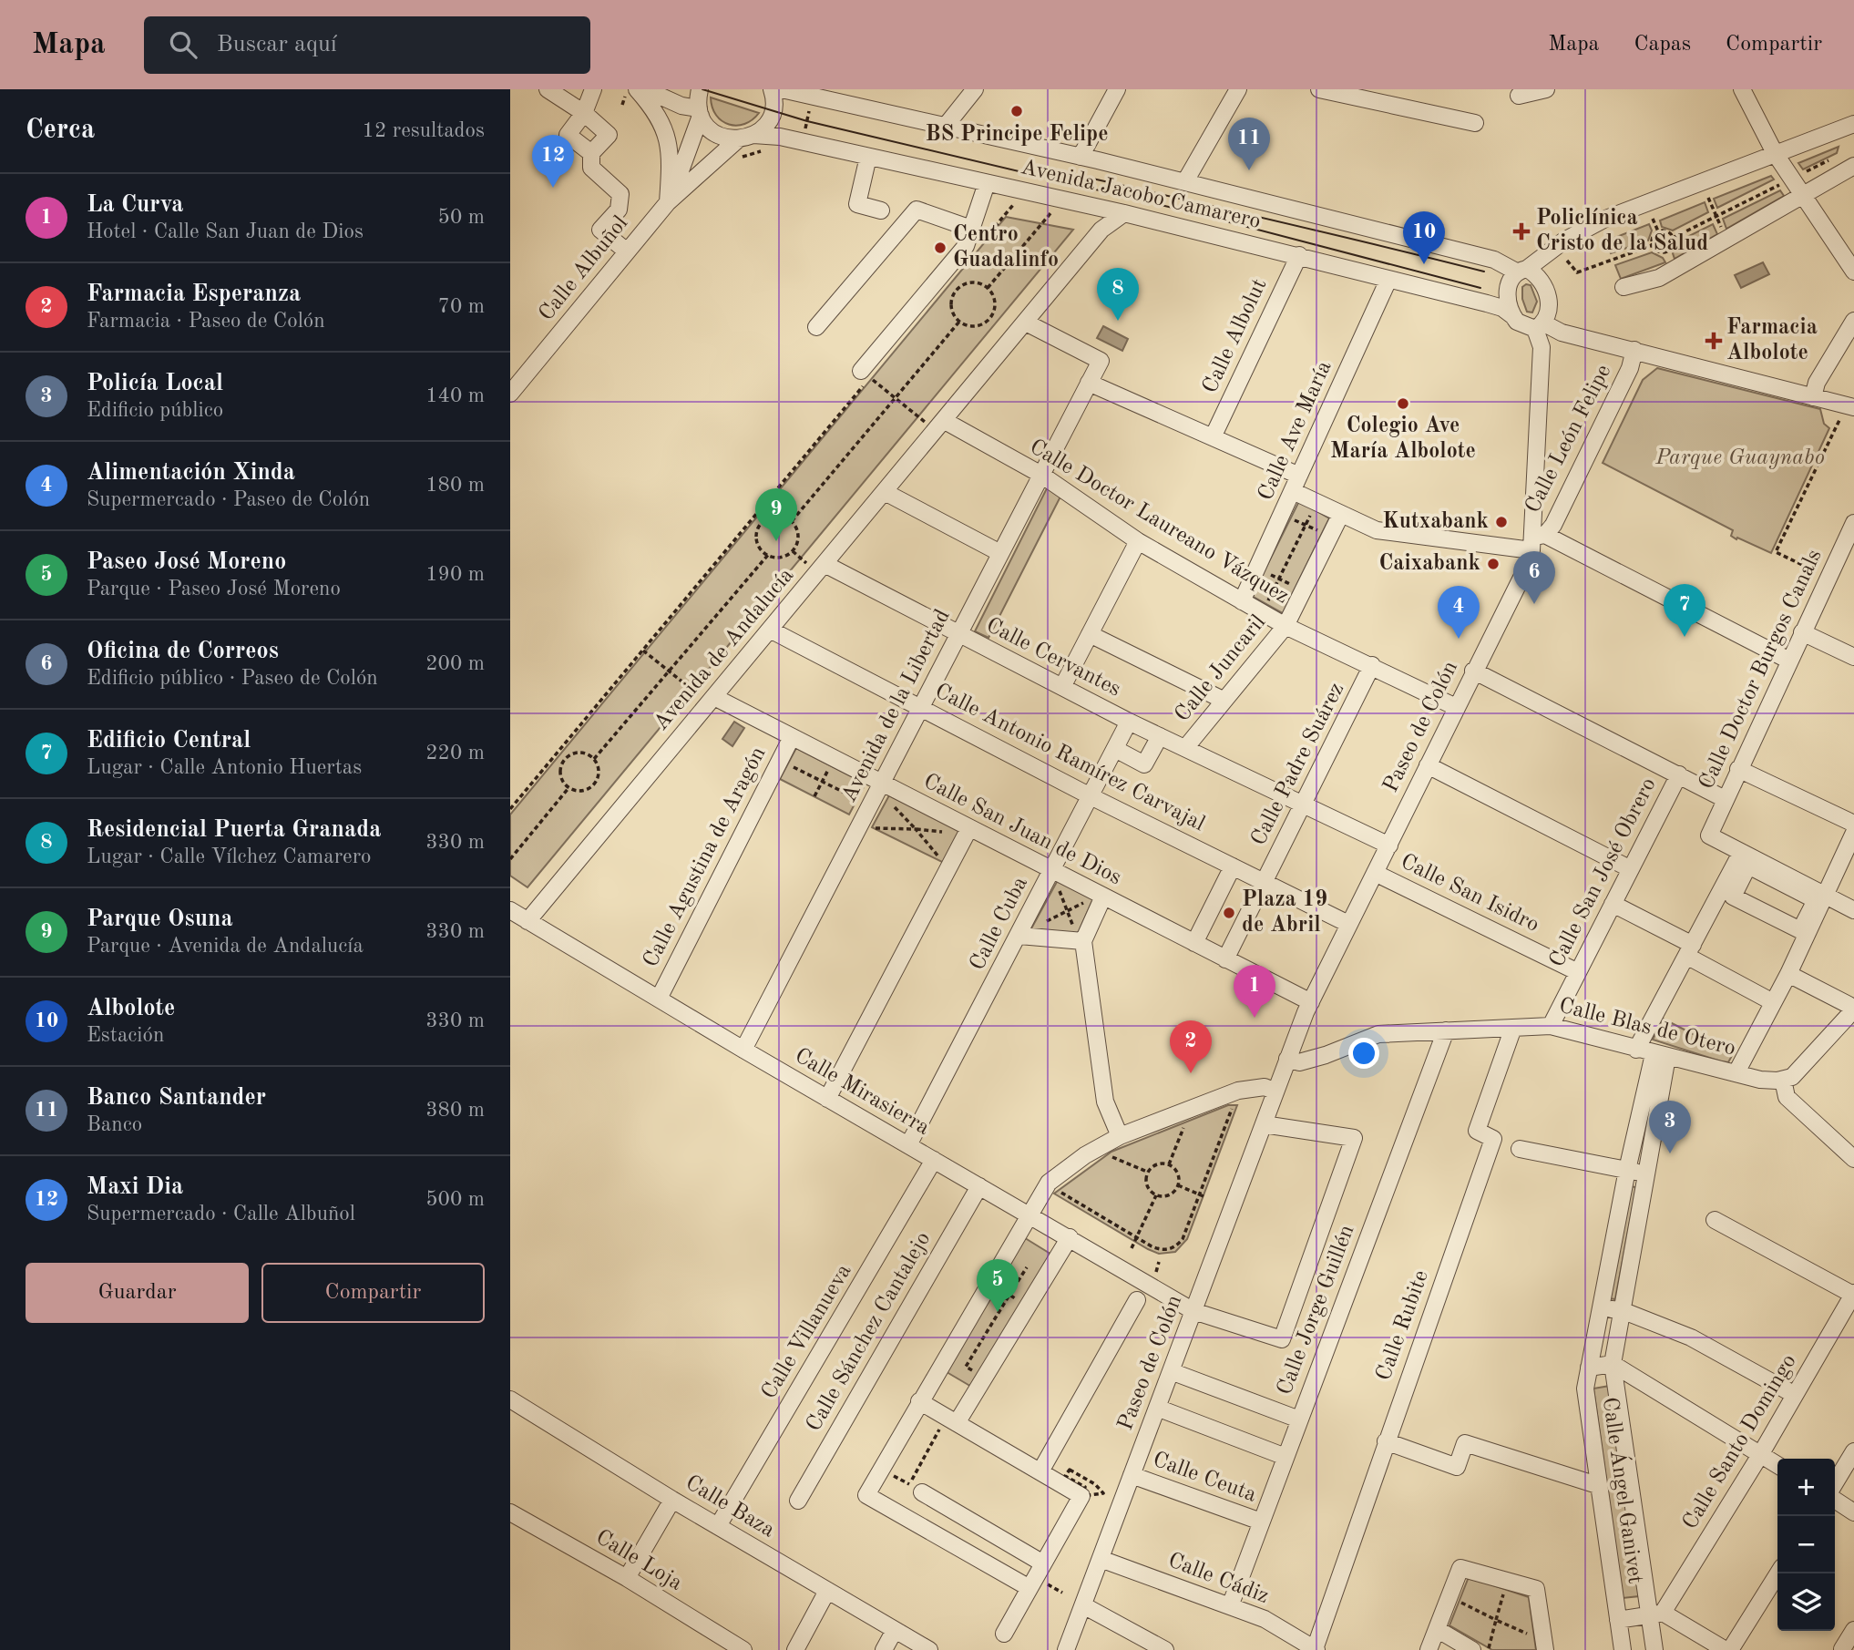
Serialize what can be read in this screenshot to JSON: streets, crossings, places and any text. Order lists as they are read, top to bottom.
{
  "streets": {
    "street": [
      "Avenida Jacobo Camarero",
      "Calle Albuñol",
      "Calle Albolut",
      "Calle Ave María",
      "Calle León Felipe",
      "Calle Doctor Laureano Vázquez",
      "Avenida de Andalucía",
      "Calle Cervantes",
      "Calle Juncaril",
      "Calle Doctor Burgos Canals",
      "Avenida de la Libertad",
      "Paseo de Colón",
      "Calle Antonio Ramírez Carvajal",
      "Calle Padre Suárez",
      "Calle San Juan de Dios",
      "Calle Agustina de Aragón",
      "Calle San José Obrero",
      "Calle San Isidro",
      "Calle Cuba",
      "Calle Blas de Otero",
      "Calle Mirasierra",
      "Calle Jorge Guillén",
      "Calle Rubite",
      "Calle Villanueva",
      "Calle Sánchez Cantalejo",
      "Calle Santo Domingo",
      "Calle Ceuta",
      "Calle Ángel Ganivet",
      "Calle Baza",
      "Calle Loja",
      "Calle Cádiz"
    ]
  },
  "crossings": [
    ["Avenida Jacobo Camarero", "Calle Albuñol"],
    ["Avenida Jacobo Camarero", "Calle Albolut"],
    ["Avenida Jacobo Camarero", "Calle Ave María"],
    ["Avenida Jacobo Camarero", "Calle León Felipe"],
    ["Avenida Jacobo Camarero", "Avenida de Andalucía"],
    ["Avenida Jacobo Camarero", "Paseo de Colón"],
    ["Calle Ave María", "Calle Doctor Laureano Vázquez"],
    ["Calle León Felipe", "Paseo de Colón"],
    ["Calle Doctor Laureano Vázquez", "Avenida de Andalucía"],
    ["Calle Doctor Laureano Vázquez", "Calle Juncaril"],
    ["Calle Doctor Laureano Vázquez", "Avenida de la Libertad"],
    ["Calle Doctor Laureano Vázquez", "Paseo de Colón"],
    ["Calle Doctor Laureano Vázquez", "Calle Padre Suárez"],
    ["Avenida de Andalucía", "Calle Cervantes"],
    ["Avenida de Andalucía", "Avenida de la Libertad"],
    ["Avenida de Andalucía", "Calle Antonio Ramírez Carvajal"],
    ["Avenida de Andalucía", "Calle San Juan de Dios"],
    ["Avenida de Andalucía", "Calle Mirasierra"],
    ["Calle Cervantes", "Calle Juncaril"],
    ["Calle Cervantes", "Avenida de la Libertad"],
    ["Calle Cervantes", "Paseo de Colón"],
    ["Calle Cervantes", "Calle Padre Suárez"],
    ["Calle Cervantes", "Calle Cuba"],
    ["Avenida de la Libertad", "Calle Antonio Ramírez Carvajal"],
    ["Avenida de la Libertad", "Calle San Juan de Dios"],
    ["Avenida de la Libertad", "Calle Mirasierra"],
    ["Paseo de Colón", "Calle Antonio Ramírez Carvajal"],
    ["Paseo de Colón", "Calle San Juan de Dios"],
    ["Paseo de Colón", "Calle San Isidro"],
    ["Paseo de Colón", "Calle Blas de Otero"],
    ["Paseo de Colón", "Calle Mirasierra"],
    ["Paseo de Colón", "Calle Ceuta"],
    ["Paseo de Colón", "Calle Cádiz"],
    ["Calle Antonio Ramírez Carvajal", "Calle Padre Suárez"],
    ["Calle Antonio Ramírez Carvajal", "Calle Cuba"],
    ["Calle San Juan de Dios", "Calle Agustina de Aragón"],
    ["Calle San Juan de Dios", "Calle Cuba"],
    ["Calle Agustina de Aragón", "Calle Mirasierra"],
    ["Calle San José Obrero", "Calle San Isidro"],
    ["Calle San José Obrero", "Calle Blas de Otero"],
    ["Calle Cuba", "Calle Mirasierra"],
    ["Calle Blas de Otero", "Calle Jorge Guillén"],
    ["Calle Blas de Otero", "Calle Rubite"],
    ["Calle Blas de Otero", "Calle Ángel Ganivet"],
    ["Calle Mirasierra", "Calle Villanueva"],
    ["Calle Mirasierra", "Calle Sánchez Cantalejo"],
    ["Calle Jorge Guillén", "Calle Ceuta"],
    ["Calle Jorge Guillén", "Calle Cádiz"],
    ["Calle Rubite", "Calle Cádiz"],
    ["Calle Villanueva", "Calle Baza"],
    ["Calle Santo Domingo", "Calle Ángel Ganivet"]
  ],
  "parks": ["Parque Guaynabo"],
  "places": {
    "other": [
      "BS Principe Felipe",
      "Centro Guadalinfo",
      "Colegio Ave María Albolote",
      "Kutxabank",
      "Caixabank",
      "Plaza 19 de Abril"
    ],
    "health": ["Policlínica Cristo de la Salud", "Farmacia Albolote"]
  },
  "page": {
    "header": "Mapa",
    "search": "Buscar aquí",
    "nav": ["Mapa", "Capas", "Compartir"],
    "heading": ["Cerca", "12 resultados"],
    "pins": [
      "11",
      "12",
      "10",
      "8",
      "9",
      "6",
      "7",
      "4",
      "1",
      "2",
      "3",
      "5"
    ],
    "list": [
      {
        "mark": "1",
        "name": "La Curva",
        "note": "Hotel · Calle San Juan de Dios",
        "value": "50 m"
      },
      {
        "mark": "2",
        "name": "Farmacia Esperanza",
        "note": "Farmacia · Paseo de Colón",
        "value": "70 m"
      },
      {
        "mark": "3",
        "name": "Policía Local",
        "note": "Edificio público",
        "value": "140 m"
      },
      {
        "mark": "4",
        "name": "Alimentación Xinda",
        "note": "Supermercado · Paseo de Colón",
        "value": "180 m"
      },
      {
        "mark": "5",
        "name": "Paseo José Moreno",
        "note": "Parque · Paseo José Moreno",
        "value": "190 m"
      },
      {
        "mark": "6",
        "name": "Oficina de Correos",
        "note": "Edificio público · Paseo de Colón",
        "value": "200 m"
      },
      {
        "mark": "7",
        "name": "Edificio Central",
        "note": "Lugar · Calle Antonio Huertas",
        "value": "220 m"
      },
      {
        "mark": "8",
        "name": "Residencial Puerta Granada",
        "note": "Lugar · Calle Vílchez Camarero",
        "value": "330 m"
      },
      {
        "mark": "9",
        "name": "Parque Osuna",
        "note": "Parque · Avenida de Andalucía",
        "value": "330 m"
      },
      {
        "mark": "10",
        "name": "Albolote",
        "note": "Estación",
        "value": "330 m"
      },
      {
        "mark": "11",
        "name": "Banco Santander",
        "note": "Banco",
        "value": "380 m"
      },
      {
        "mark": "12",
        "name": "Maxi Dia",
        "note": "Supermercado · Calle Albuñol",
        "value": "500 m"
      }
    ],
    "buttons": ["Guardar", "Compartir"],
    "map_buttons": ["+", "−"]
  }
}
